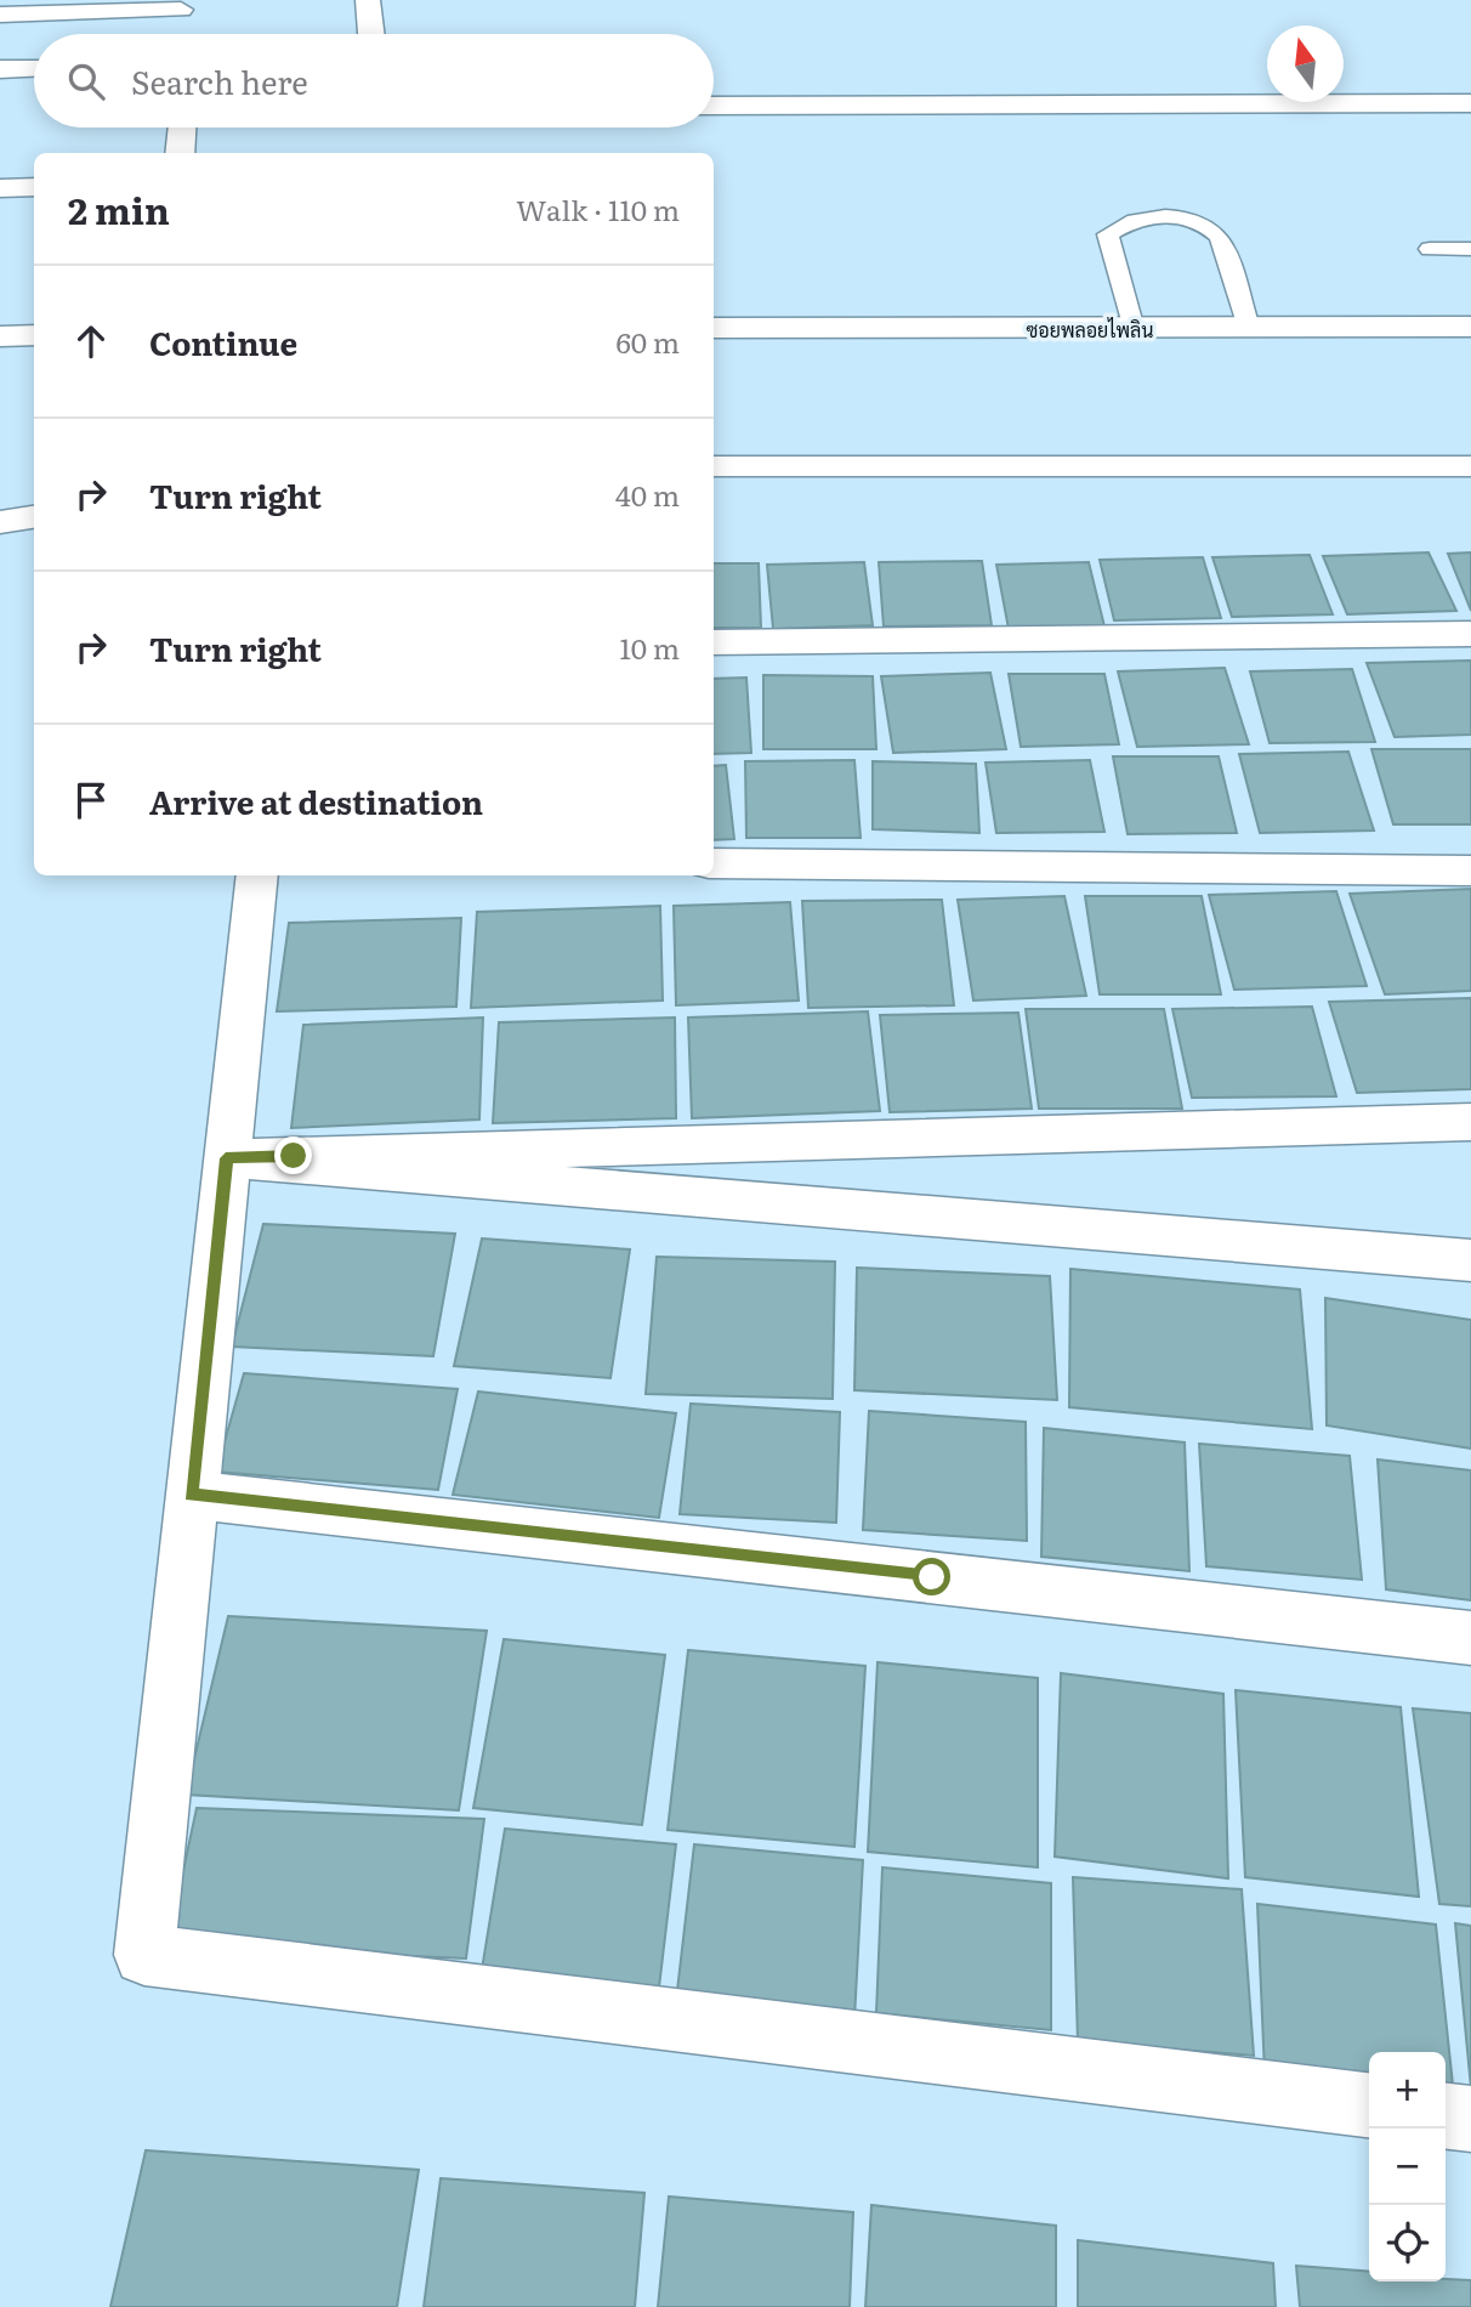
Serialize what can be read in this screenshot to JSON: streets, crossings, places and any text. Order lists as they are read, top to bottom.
{
  "streets": {
    "street": ["ซอยพลอยไพลิน"]
  },
  "north": "top",
  "page": {
    "search": "Search here",
    "heading": ["2 min", "Walk · 110 m"],
    "list": [
      ["Continue", "60 m"],
      ["Turn right", "40 m"],
      ["Turn right", "10 m"],
      "Arrive at destination"
    ],
    "map_buttons": ["+", "−"]
  }
}
